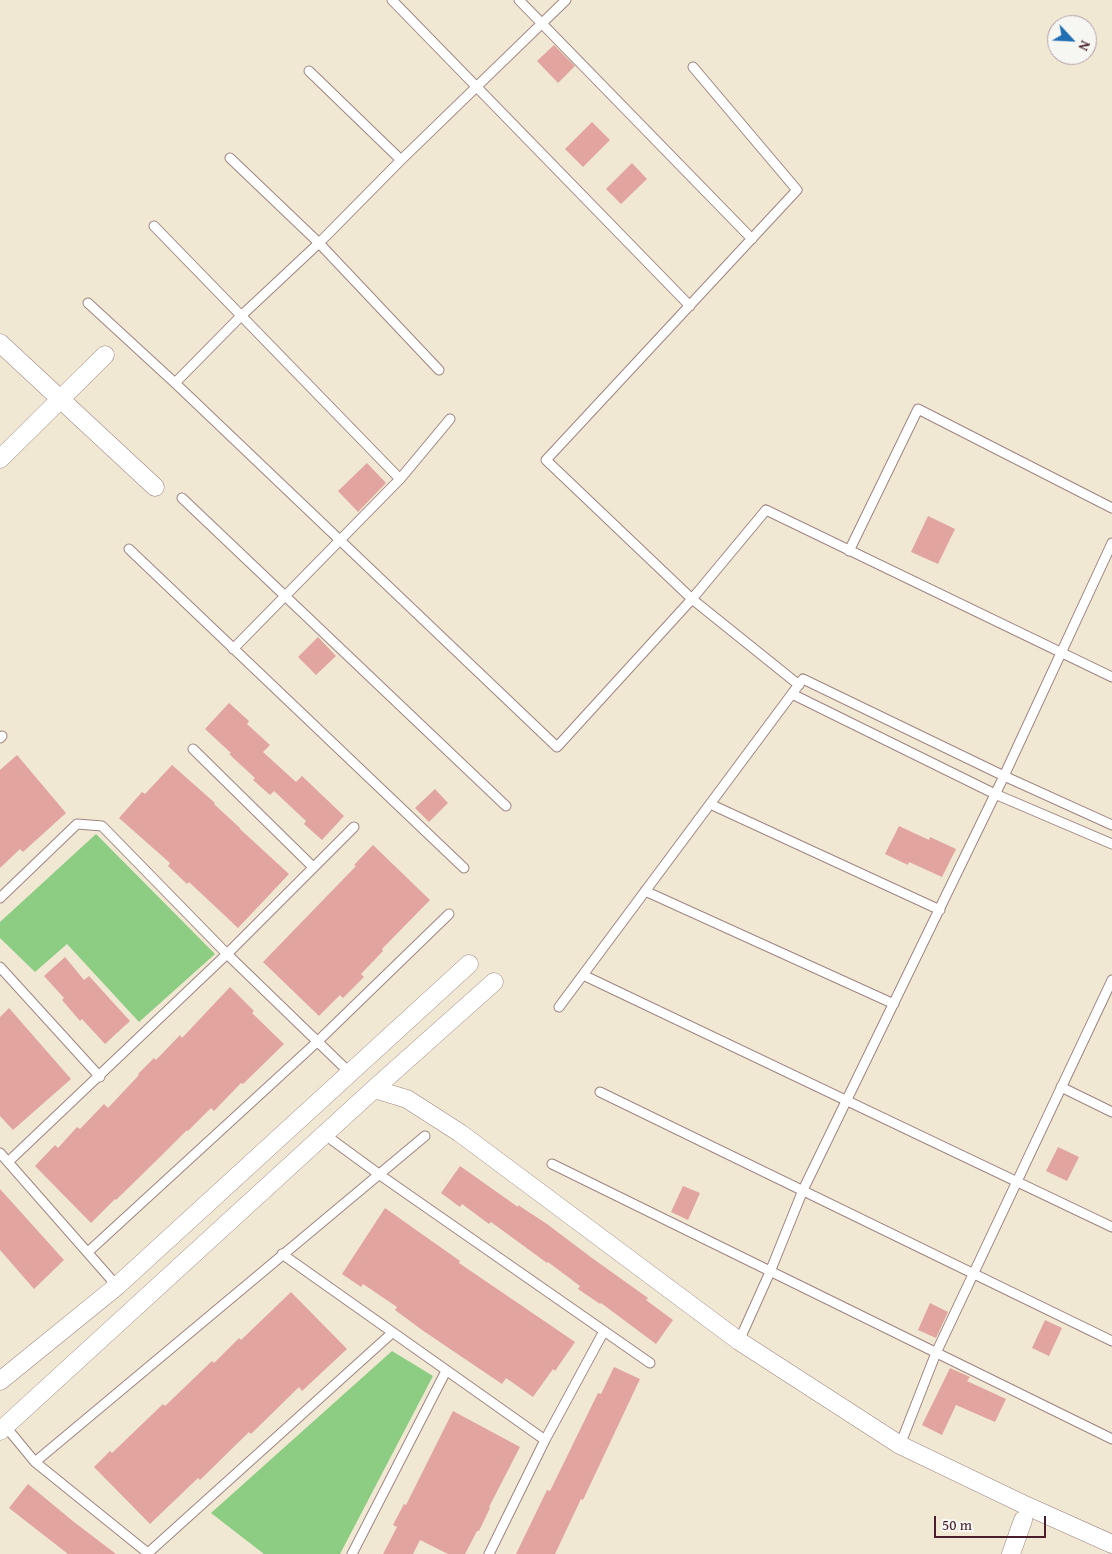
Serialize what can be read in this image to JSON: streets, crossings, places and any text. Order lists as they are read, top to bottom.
{
  "scale_bar": "50 m",
  "north": "bottom right"
}
